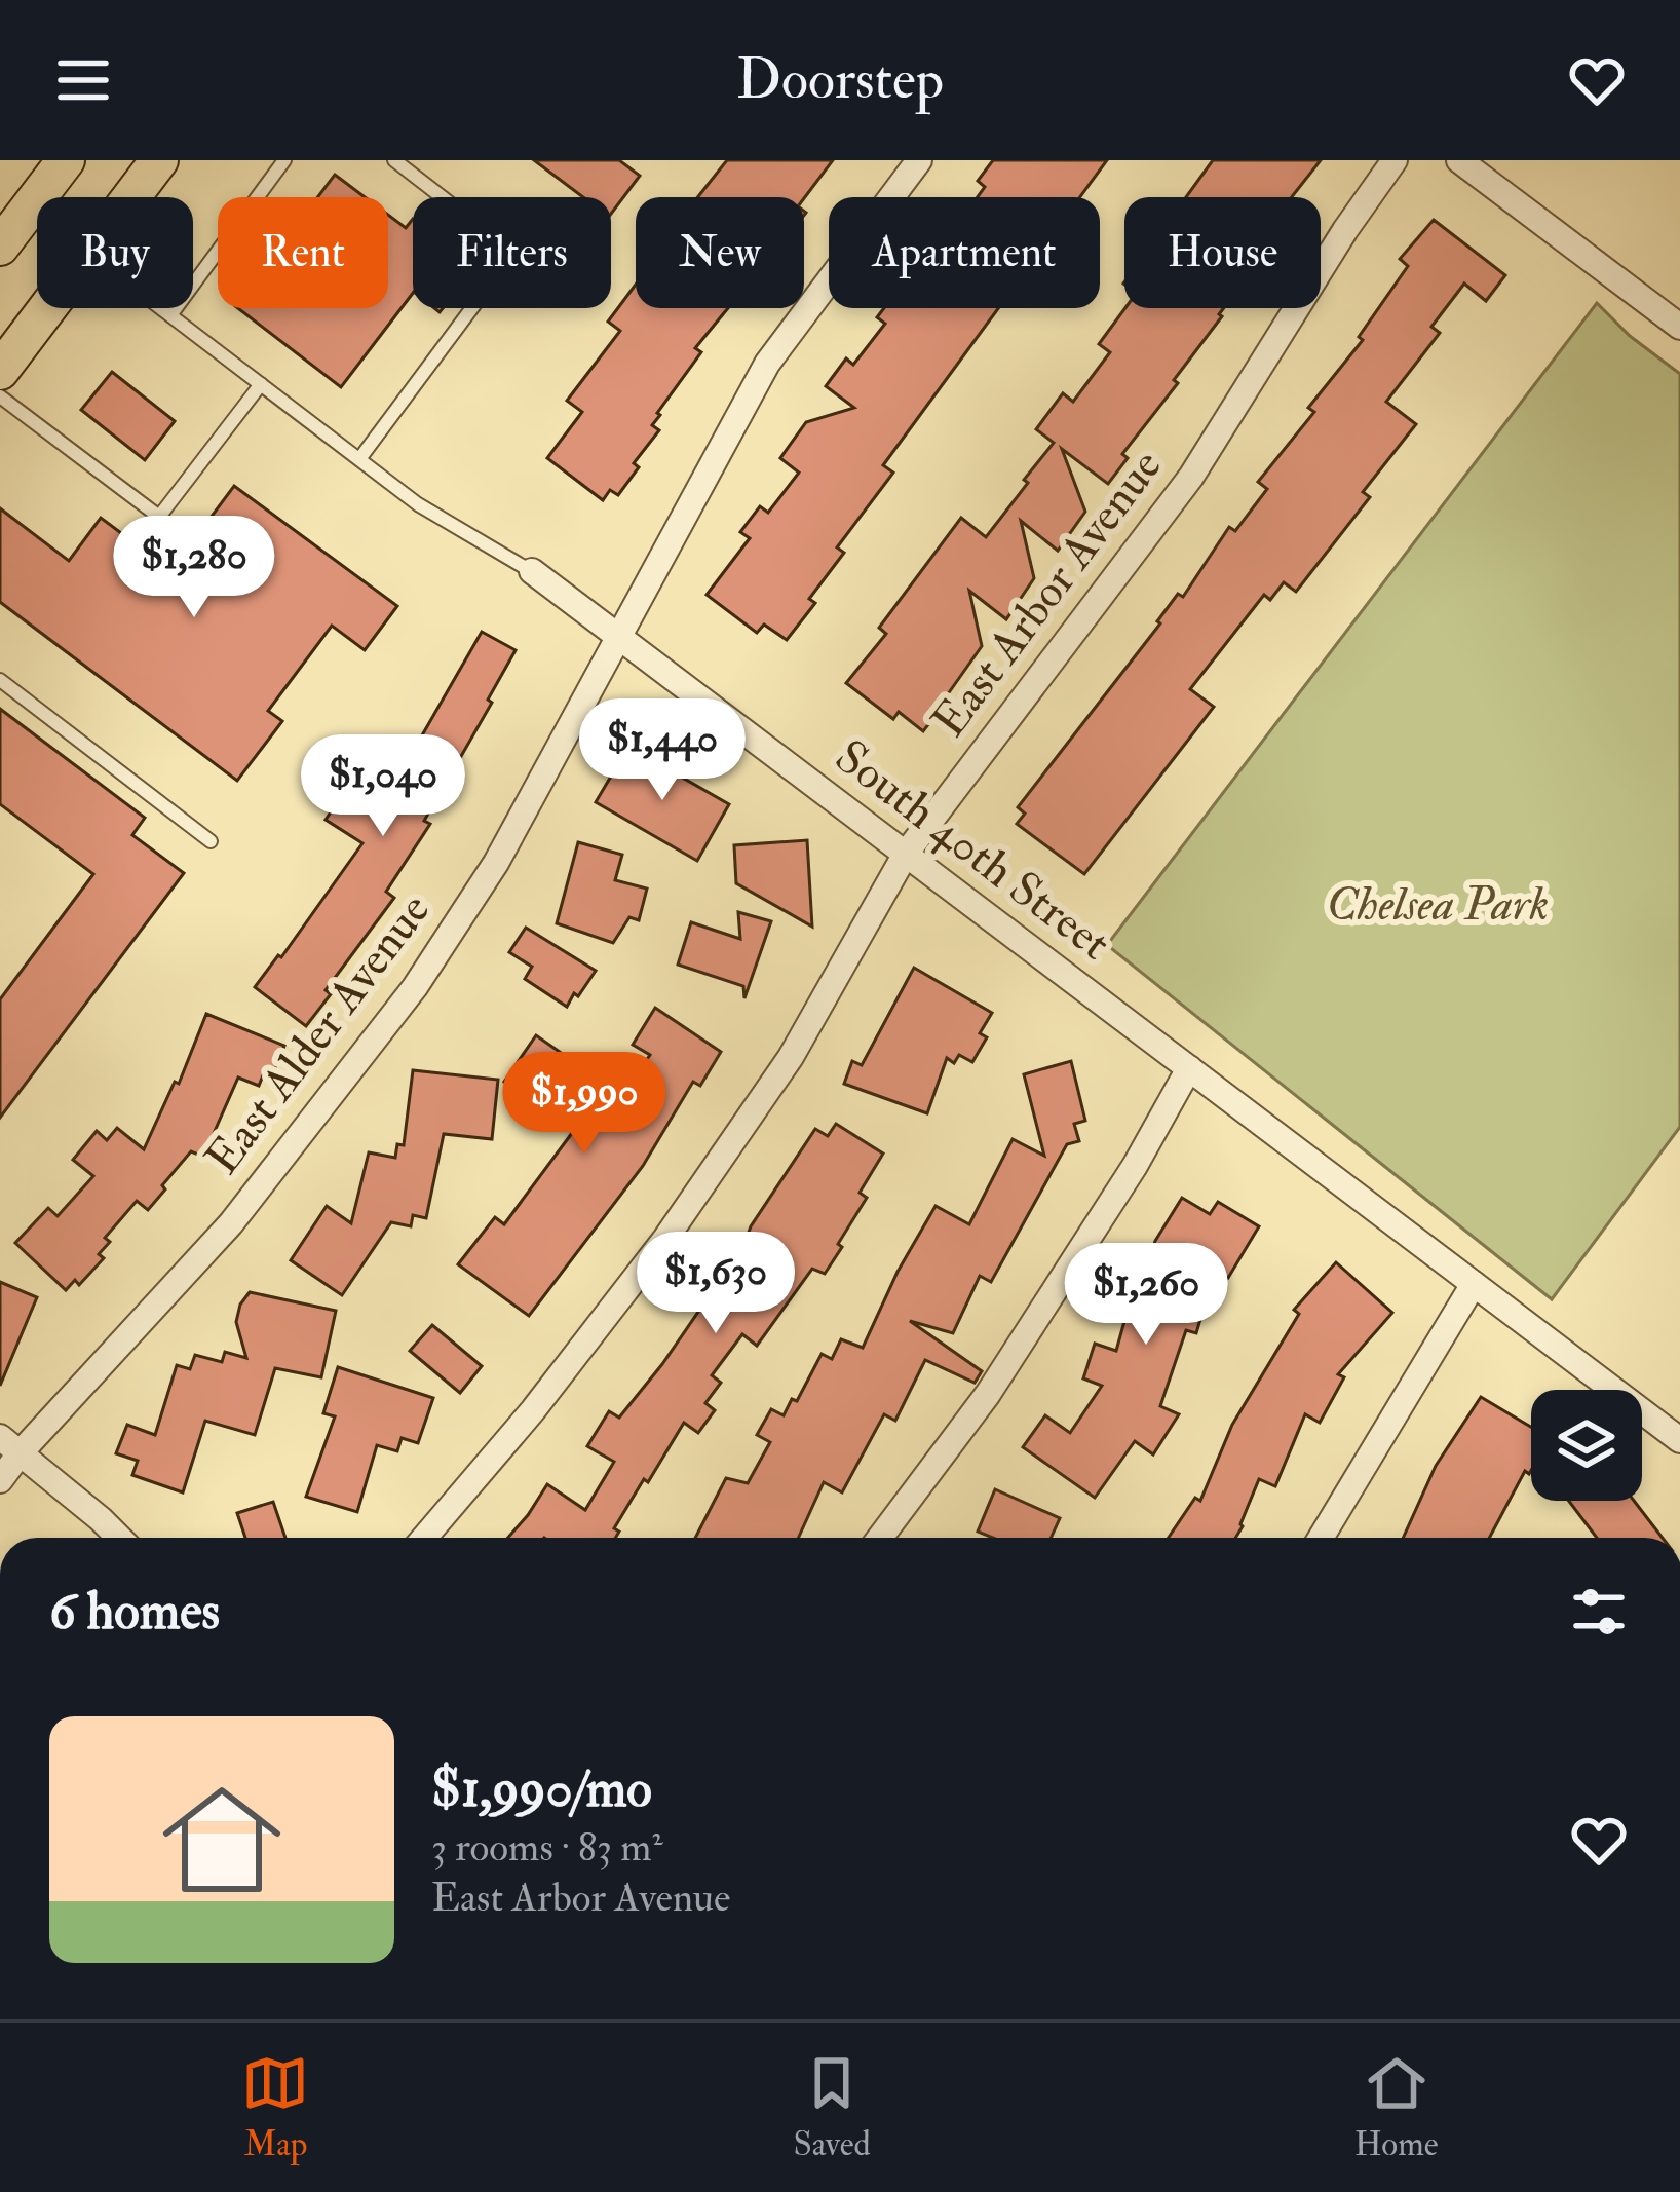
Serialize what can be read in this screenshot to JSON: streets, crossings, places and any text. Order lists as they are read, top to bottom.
{
  "streets": {
    "street": ["East Arbor Avenue", "South 40th Street", "East Alder Avenue"]
  },
  "crossings": [
    ["East Arbor Avenue", "South 40th Street"],
    ["South 40th Street", "East Alder Avenue"]
  ],
  "parks": ["Chelsea Park"],
  "page": {
    "header": "Doorstep",
    "chip": [
      "Buy",
      "Rent",
      "Filters",
      "New",
      "Apartment",
      "House"
    ],
    "price": [
      "$1,280",
      "$1,440",
      "$1,040",
      "$1,990",
      "$1,630",
      "$1,260"
    ],
    "heading": "6 homes",
    "list": [
      {
        "name": "$1,990/mo",
        "note": "3 rooms · 83 m² · East Arbor Avenue"
      }
    ],
    "tabs": ["Map", "Saved", "Home"]
  }
}
